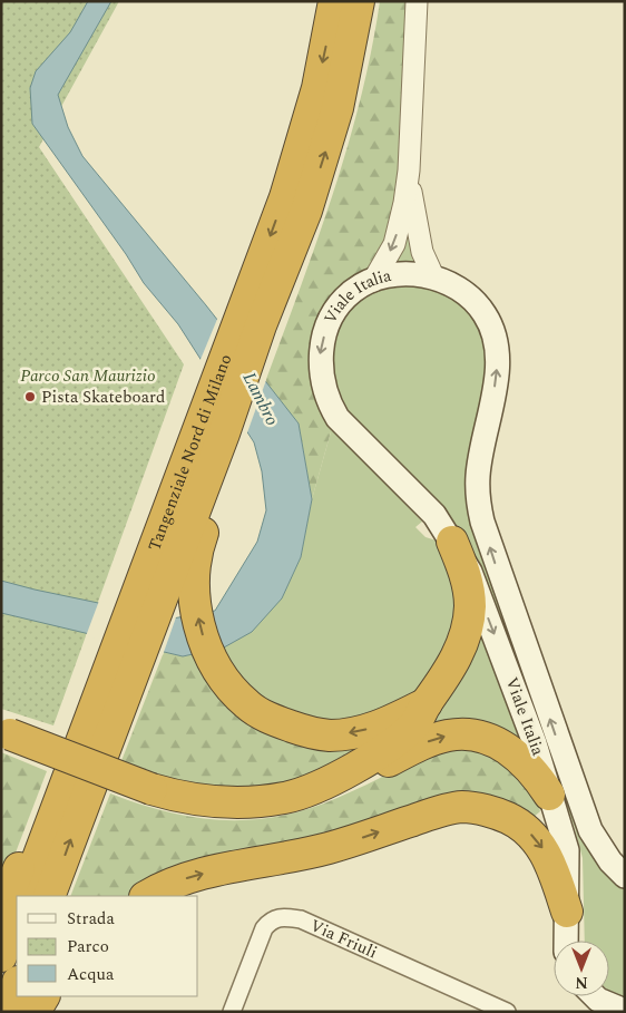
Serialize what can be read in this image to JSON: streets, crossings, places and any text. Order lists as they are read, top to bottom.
{
  "streets": {
    "highway": ["Tangenziale Nord di Milano"],
    "main road": ["Viale Italia"],
    "street": ["Via Friuli"]
  },
  "water": ["Lambro"],
  "parks": ["Parco San Maurizio"],
  "places": ["Pista Skateboard"],
  "legend": ["Strada", "Parco", "Acqua"],
  "north": "bottom"
}
